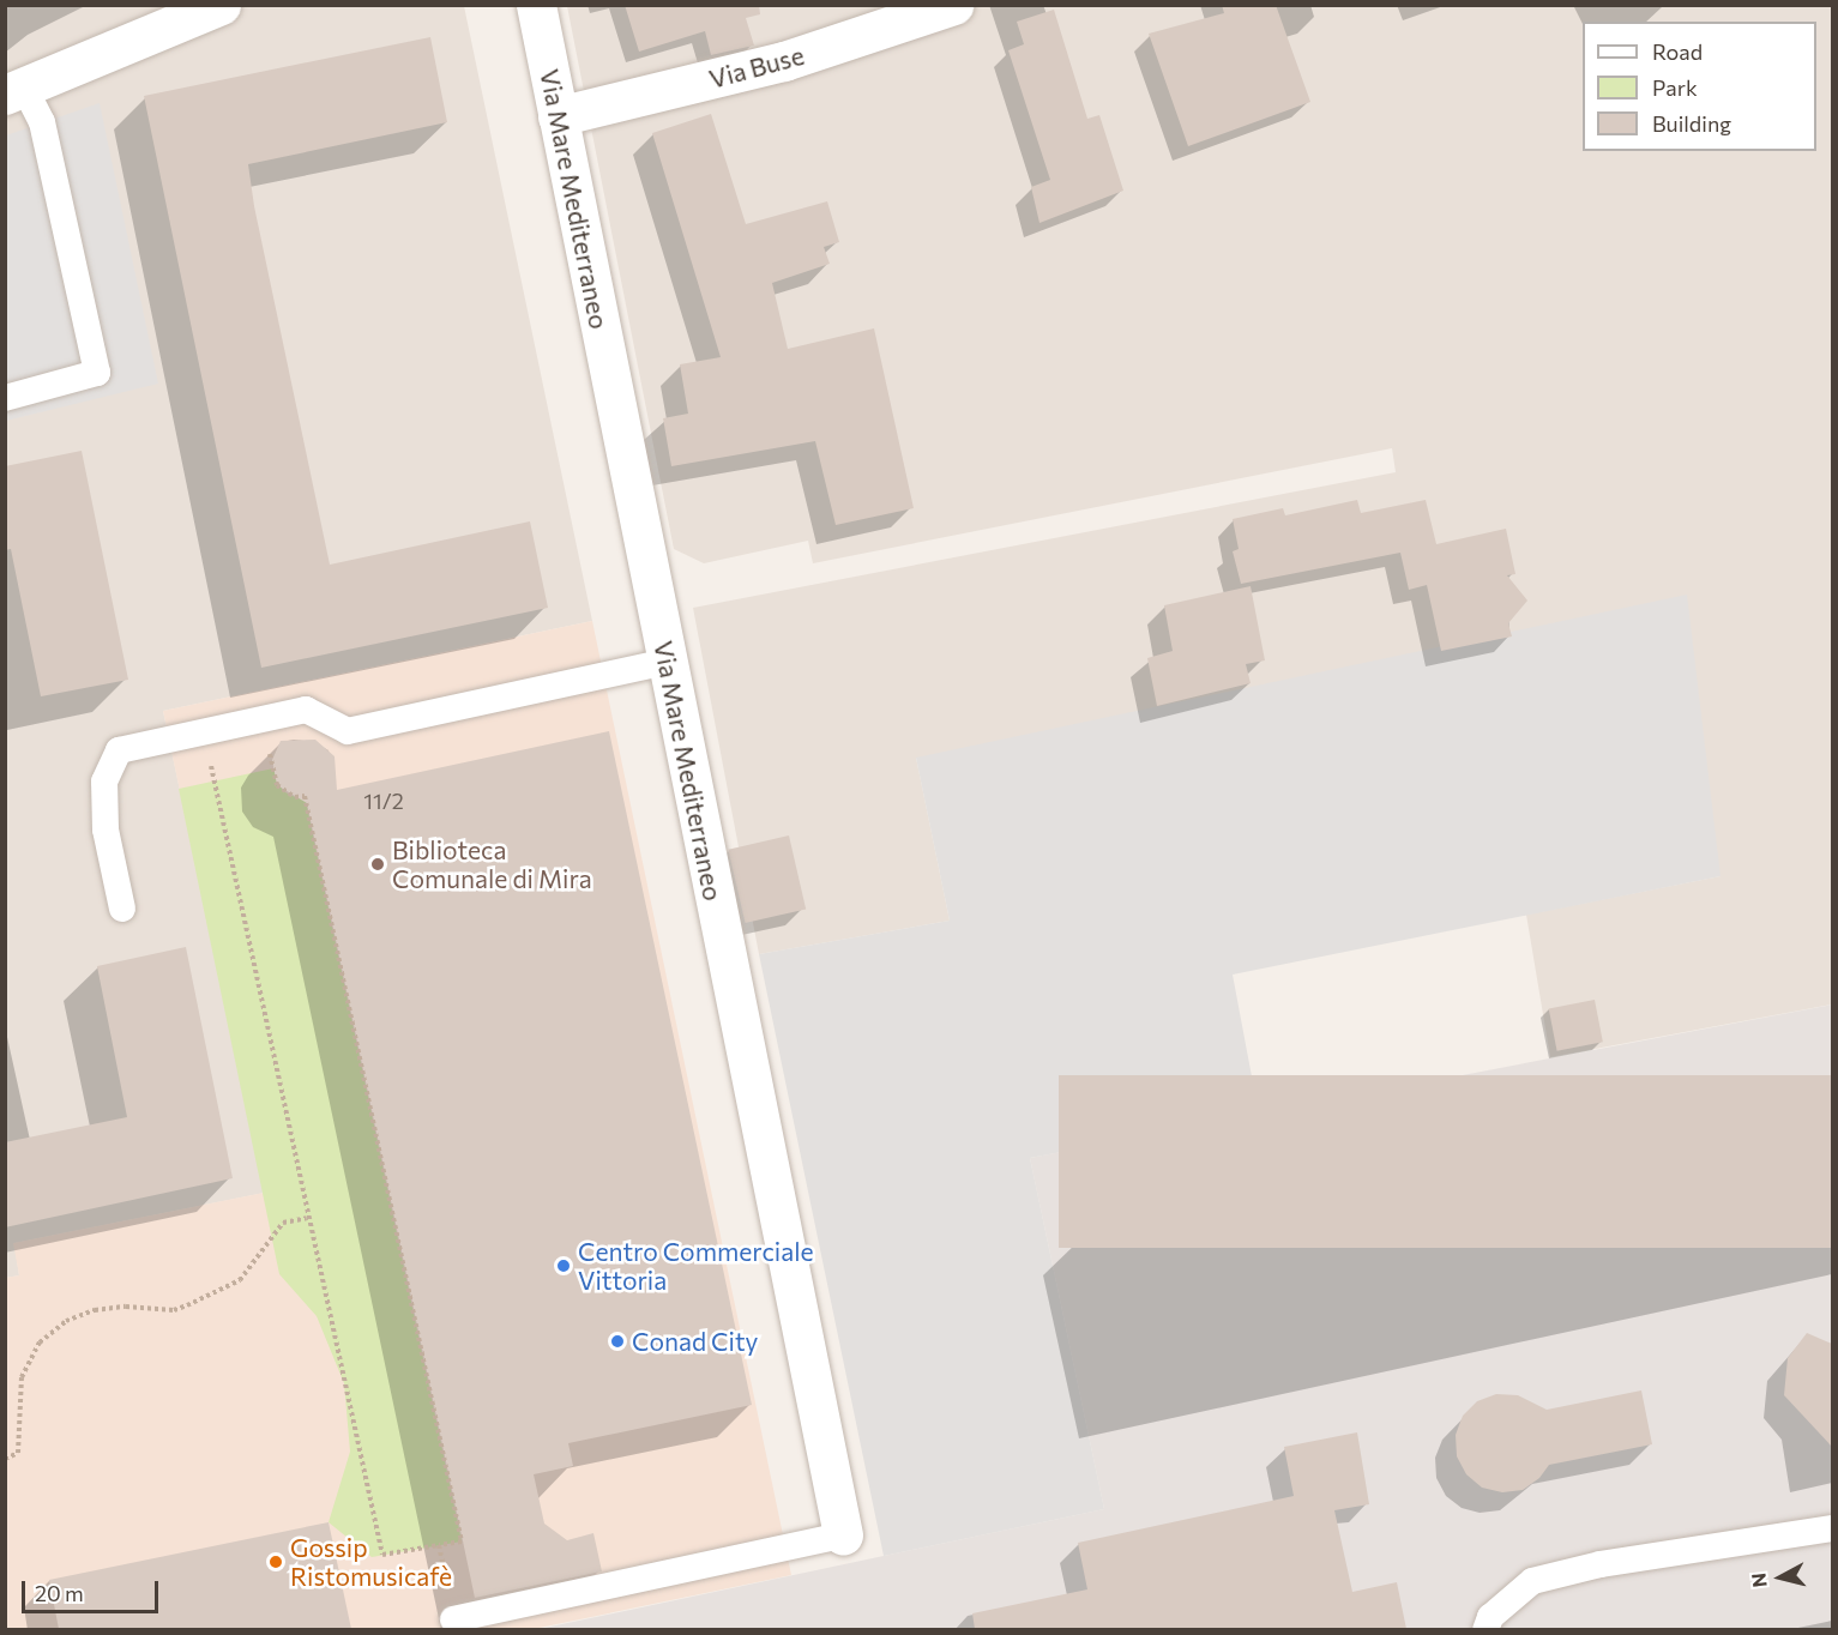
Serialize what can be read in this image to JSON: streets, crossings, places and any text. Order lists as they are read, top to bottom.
{
  "streets": {
    "street": ["Via Buse", "Via Mare Mediterraneo"]
  },
  "crossings": [
    ["Via Buse", "Via Mare Mediterraneo"]
  ],
  "places": [
    "Biblioteca Comunale di Mira",
    "Centro Commerciale Vittoria",
    "Conad City",
    "Gossip Ristomusicafè"
  ],
  "house_numbers": ["11/2"],
  "legend": ["Road", "Park", "Building"],
  "scale_bar": "20 m",
  "north": "left"
}
